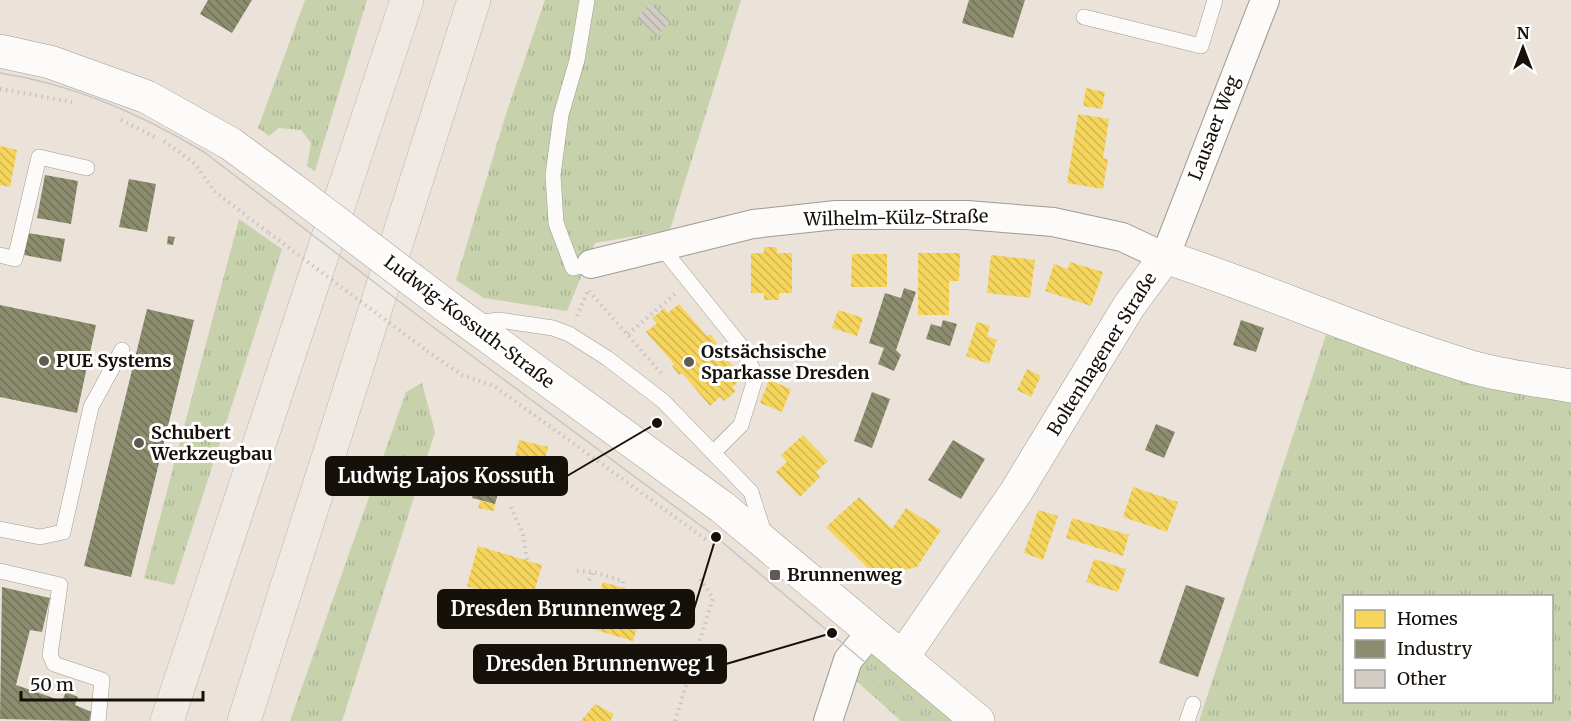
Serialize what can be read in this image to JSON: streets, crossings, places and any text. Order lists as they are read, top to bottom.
{
  "streets": {
    "street": [
      "Lausaer Weg",
      "Wilhelm-Külz-Straße",
      "Ludwig-Kossuth-Straße",
      "Boltenhagener Straße"
    ]
  },
  "crossings": [
    ["Lausaer Weg", "Wilhelm-Külz-Straße"],
    ["Lausaer Weg", "Boltenhagener Straße"],
    ["Wilhelm-Külz-Straße", "Boltenhagener Straße"],
    ["Ludwig-Kossuth-Straße", "Boltenhagener Straße"]
  ],
  "places": {
    "other": [
      "PUE Systems",
      "Ostsächsische Sparkasse Dresden",
      "Ludwig Lajos Kossuth",
      "Schubert Werkzeugbau",
      "Dresden Brunnenweg 2",
      "Dresden Brunnenweg 1"
    ],
    "transit": ["Brunnenweg"]
  },
  "legend": ["Homes", "Industry", "Other"],
  "scale_bar": "50 m",
  "north": "top"
}
